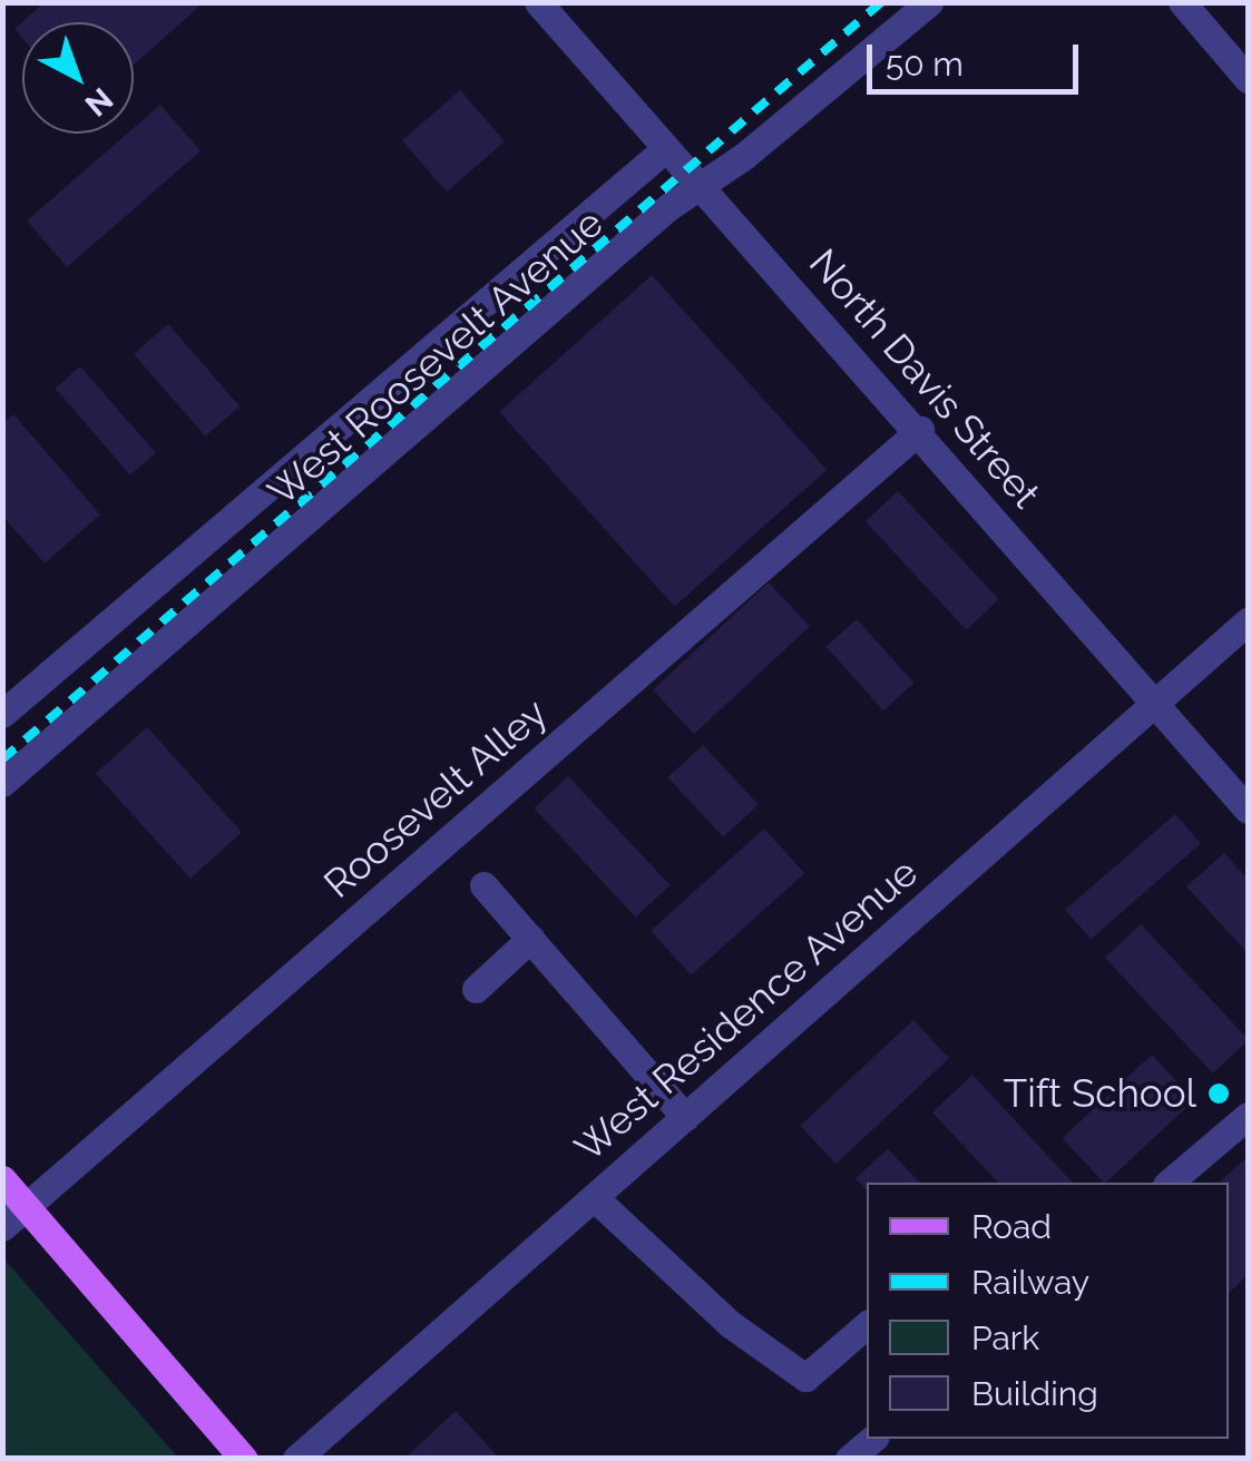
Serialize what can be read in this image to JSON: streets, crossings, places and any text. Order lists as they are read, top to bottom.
{
  "streets": {
    "street": [
      "West Roosevelt Avenue",
      "North Davis Street",
      "Roosevelt Alley",
      "West Residence Avenue"
    ]
  },
  "crossings": [
    ["West Roosevelt Avenue", "North Davis Street"],
    ["North Davis Street", "Roosevelt Alley"],
    ["North Davis Street", "West Residence Avenue"]
  ],
  "places": ["Tift School"],
  "legend": [
    "Road",
    "Railway",
    "Park",
    "Building"
  ],
  "scale_bar": "50 m",
  "north": "bottom right"
}
